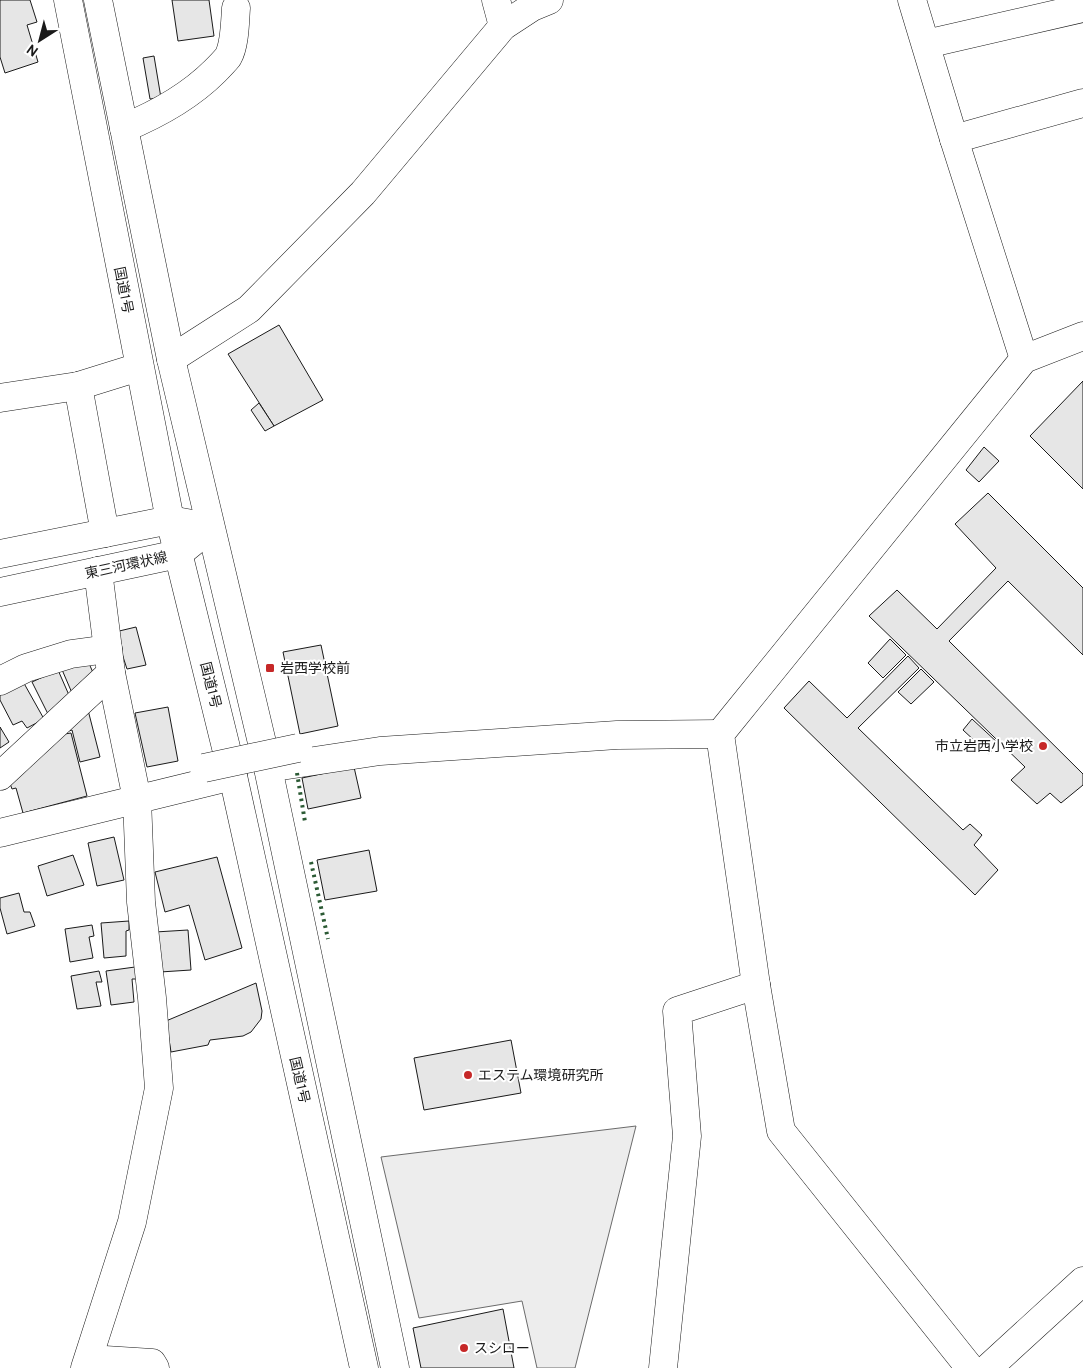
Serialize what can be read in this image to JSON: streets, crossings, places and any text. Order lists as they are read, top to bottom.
{
  "streets": {
    "main road": ["国道1号", "東三河環状線"]
  },
  "crossings": [
    ["国道1号", "東三河環状線"]
  ],
  "places": {
    "transit": ["岩西学校前"],
    "other": ["市立岩西小学校", "エステム環境研究所", "スシロー"]
  },
  "north": "bottom left"
}
